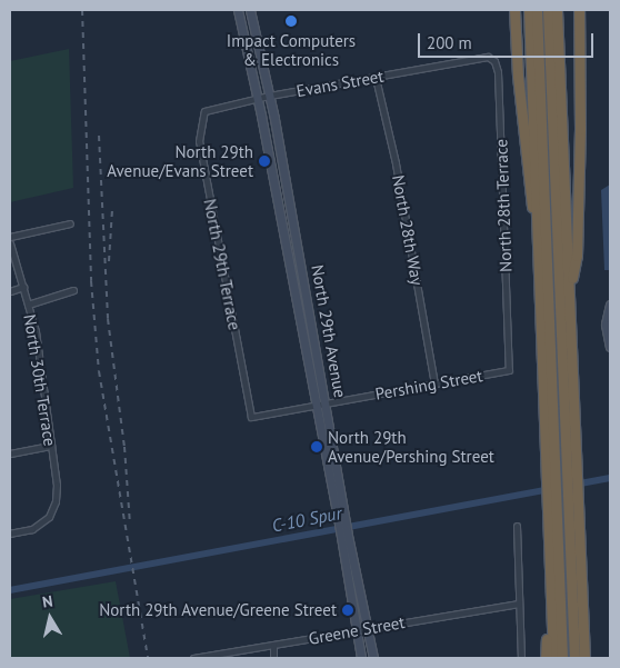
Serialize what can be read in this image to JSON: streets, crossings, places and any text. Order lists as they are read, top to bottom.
{
  "streets": {
    "street": [
      "Evans Street",
      "North 28th Terrace",
      "North 28th Way",
      "North 29th Terrace",
      "North 29th Avenue",
      "North 30th Terrace",
      "Pershing Street",
      "Greene Street"
    ]
  },
  "crossings": [
    ["Evans Street", "North 28th Terrace"],
    ["Evans Street", "North 28th Way"],
    ["Evans Street", "North 29th Terrace"],
    ["Evans Street", "North 29th Avenue"],
    ["North 28th Terrace", "Pershing Street"],
    ["North 28th Way", "Pershing Street"],
    ["North 29th Terrace", "Pershing Street"],
    ["North 29th Avenue", "Pershing Street"],
    ["North 29th Avenue", "Greene Street"]
  ],
  "water": ["C-10 Spur"],
  "places": [
    "Impact Computers & Electronics",
    "North 29th Avenue/Evans Street",
    "North 29th Avenue/Pershing Street",
    "North 29th Avenue/Greene Street"
  ],
  "scale_bar": "200 m",
  "north": "top"
}
